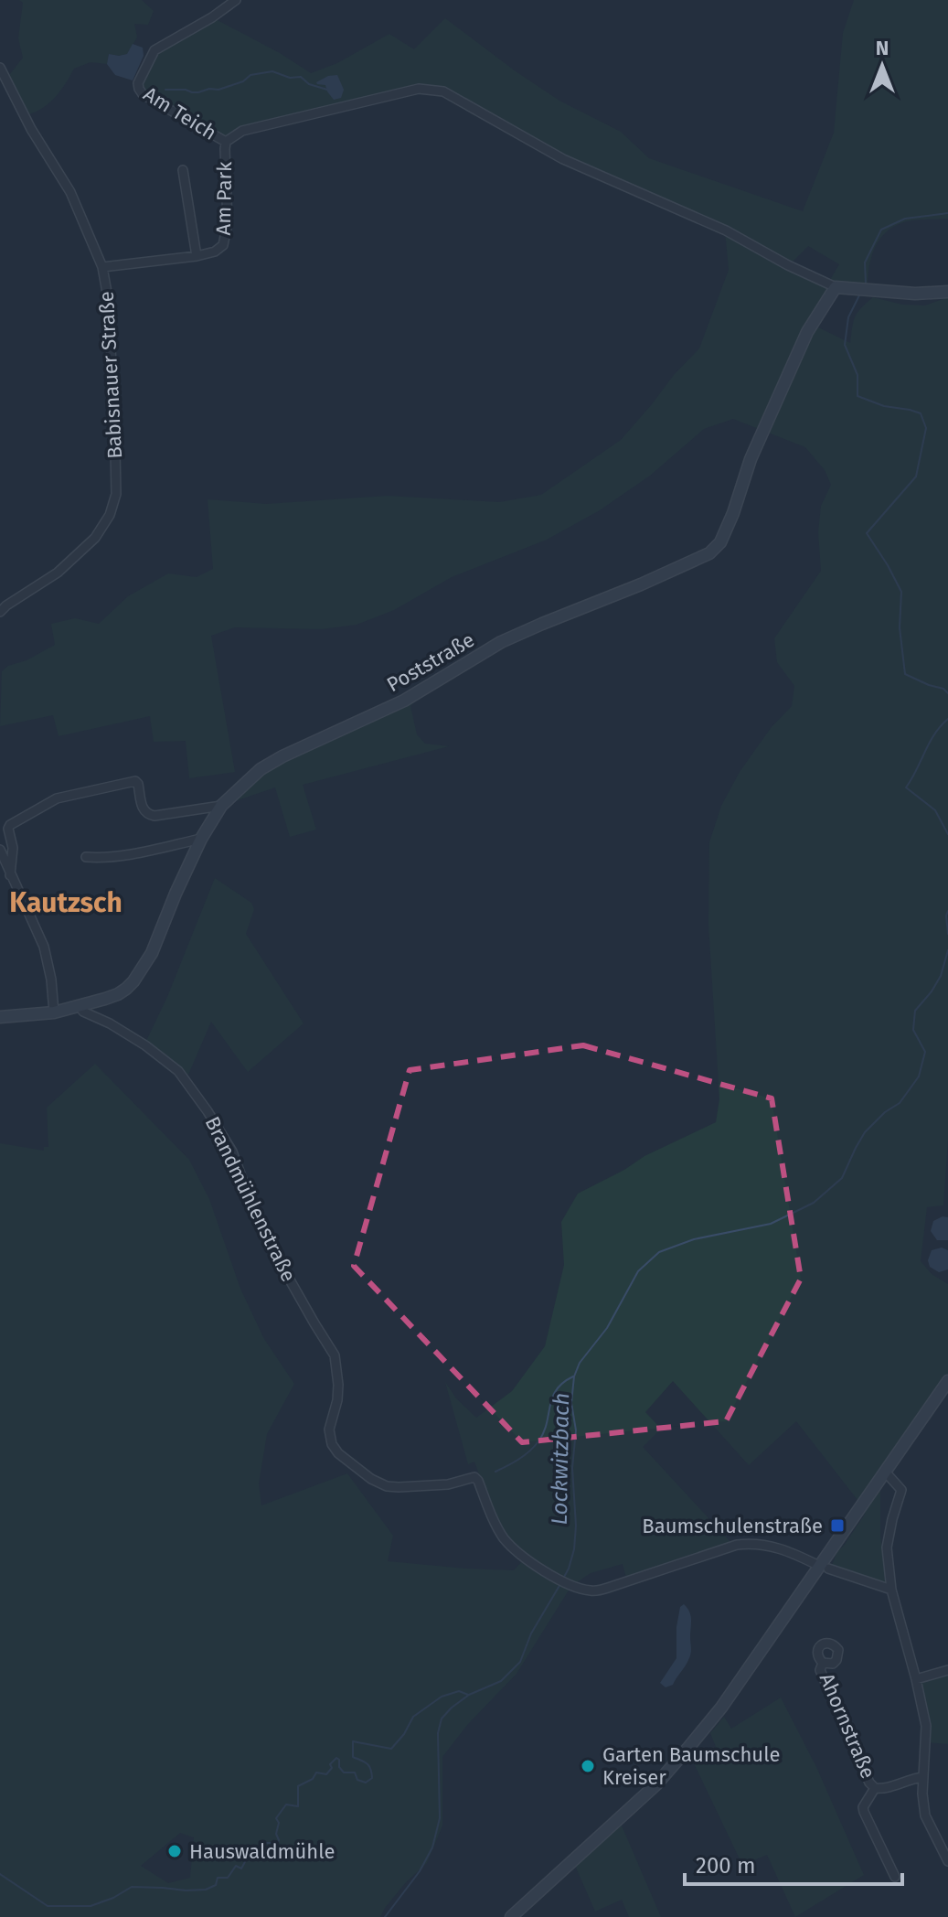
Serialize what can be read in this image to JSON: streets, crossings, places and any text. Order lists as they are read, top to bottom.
{
  "streets": {
    "street": [
      "Am Teich",
      "Am Park",
      "Babisnauer Straße",
      "Poststraße",
      "Brandmühlenstraße",
      "Ahornstraße"
    ]
  },
  "crossings": [
    ["Am Teich", "Am Park"],
    ["Am Park", "Babisnauer Straße"],
    ["Am Park", "Poststraße"],
    ["Poststraße", "Brandmühlenstraße"]
  ],
  "districts": ["Kautzsch"],
  "water": ["Lockwitzbach"],
  "places": {
    "transit": ["Baumschulenstraße"],
    "other": ["Garten Baumschule Kreiser", "Hauswaldmühle"]
  },
  "scale_bar": "200 m",
  "north": "top"
}
